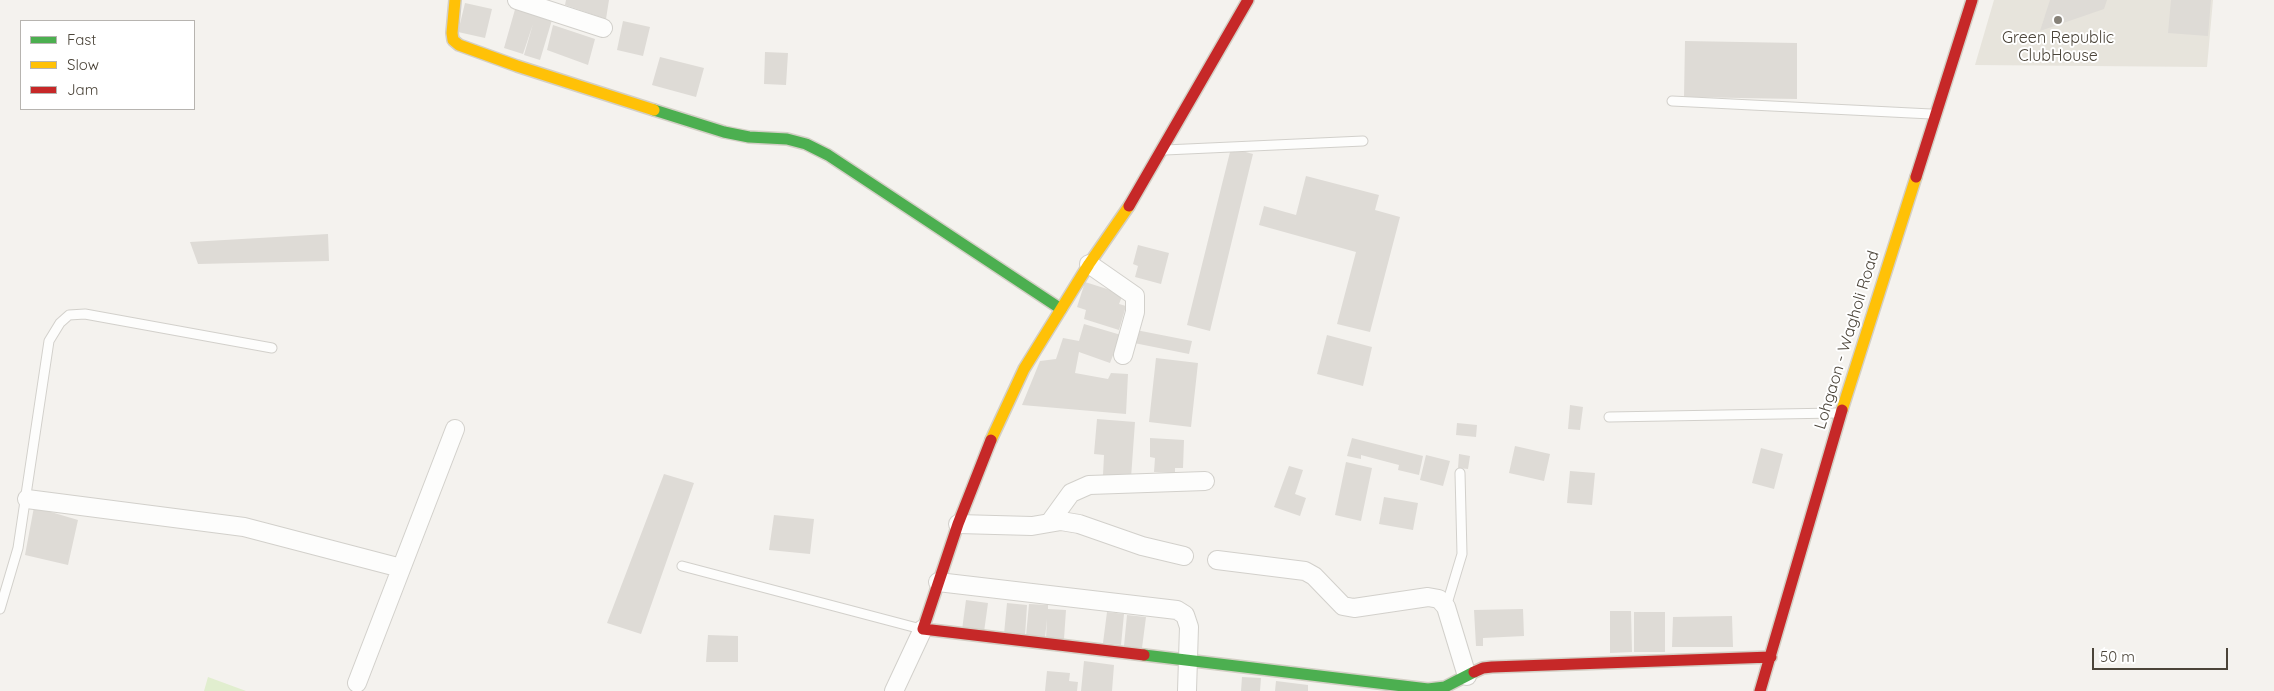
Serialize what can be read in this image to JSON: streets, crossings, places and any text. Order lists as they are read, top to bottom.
{
  "streets": {
    "street": ["Lohgaon - Wagholi Road"]
  },
  "places": ["Green Republic ClubHouse"],
  "legend": ["Fast", "Slow", "Jam"],
  "scale_bar": "50 m"
}
